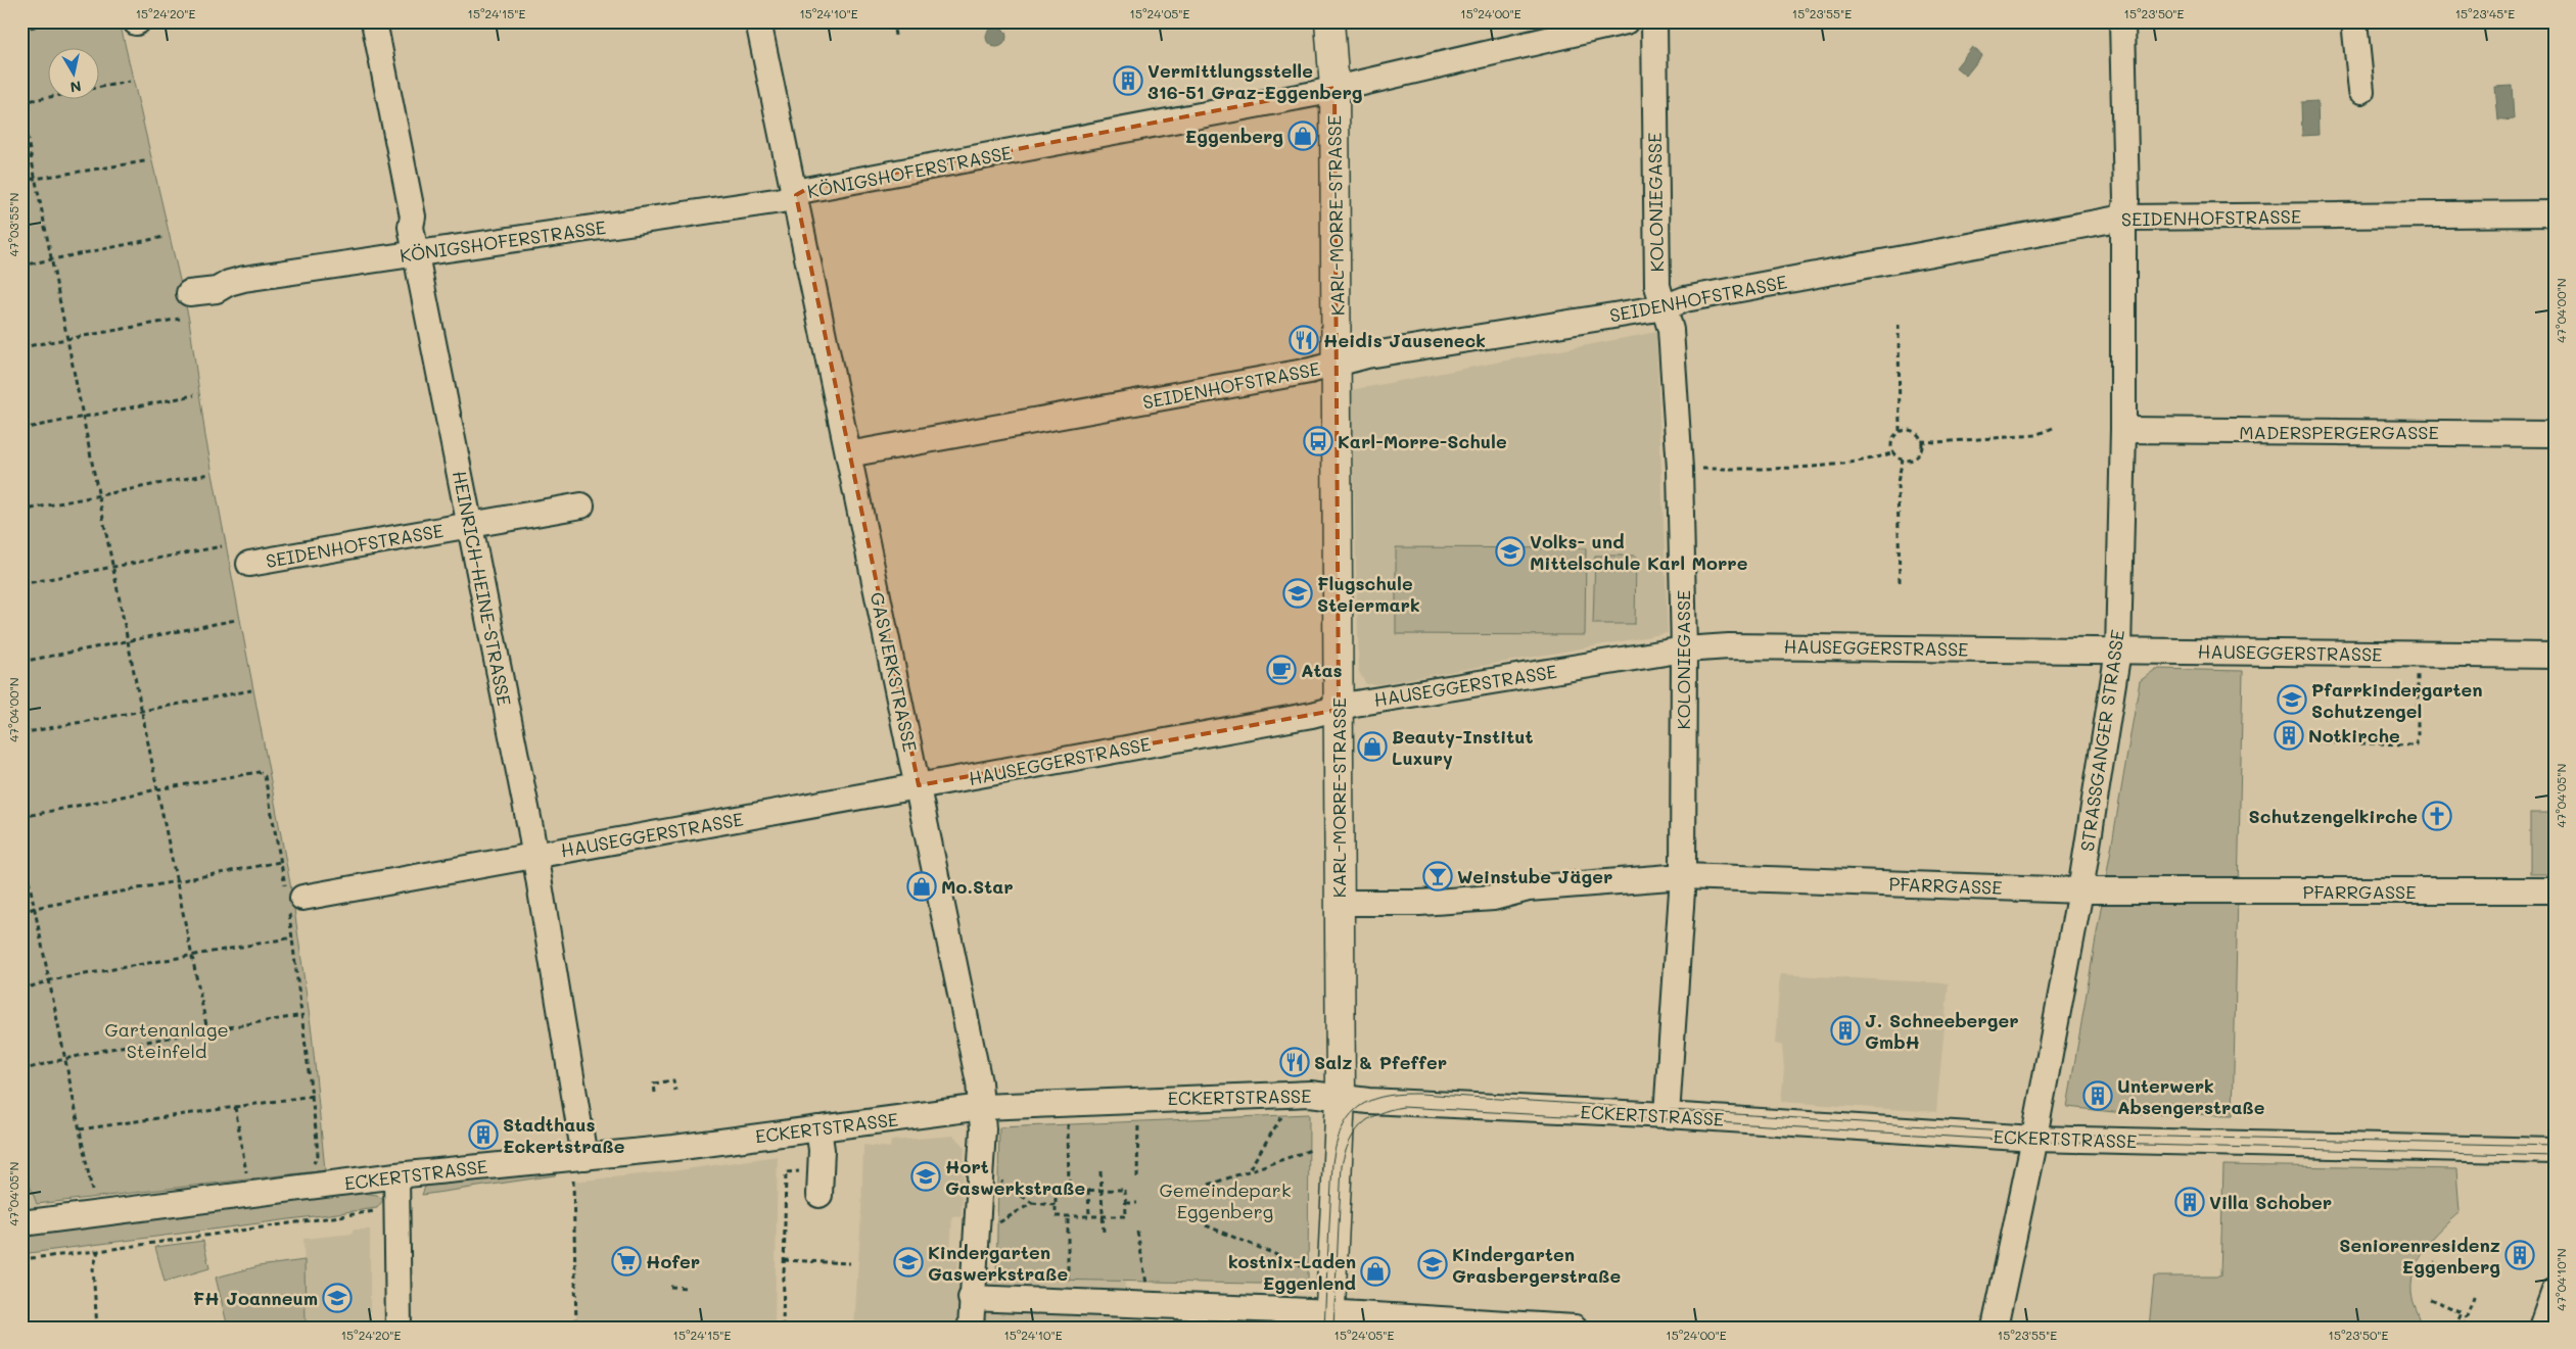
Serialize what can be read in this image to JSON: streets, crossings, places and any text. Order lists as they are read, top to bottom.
{
  "streets": {
    "main road": ["KARL-MORRE-STRASSE"],
    "street": [
      "KÖNIGSHOFERSTRASSE",
      "KOLONIEGASSE",
      "SEIDENHOFSTRASSE",
      "MADERSPERGERGASSE",
      "HEINRICH-HEINE-STRASSE",
      "HAUSEGGERSTRASSE",
      "GASWERKSTRASSE",
      "STRASSGANGER STRASSE",
      "PFARRGASSE",
      "ECKERTSTRASSE"
    ]
  },
  "crossings": [
    ["KÖNIGSHOFERSTRASSE", "KARL-MORRE-STRASSE"],
    ["KÖNIGSHOFERSTRASSE", "HEINRICH-HEINE-STRASSE"],
    ["KÖNIGSHOFERSTRASSE", "GASWERKSTRASSE"],
    ["KOLONIEGASSE", "SEIDENHOFSTRASSE"],
    ["KOLONIEGASSE", "HAUSEGGERSTRASSE"],
    ["KOLONIEGASSE", "PFARRGASSE"],
    ["KOLONIEGASSE", "ECKERTSTRASSE"],
    ["KARL-MORRE-STRASSE", "SEIDENHOFSTRASSE"],
    ["KARL-MORRE-STRASSE", "HAUSEGGERSTRASSE"],
    ["KARL-MORRE-STRASSE", "PFARRGASSE"],
    ["KARL-MORRE-STRASSE", "ECKERTSTRASSE"],
    ["SEIDENHOFSTRASSE", "HEINRICH-HEINE-STRASSE"],
    ["SEIDENHOFSTRASSE", "GASWERKSTRASSE"],
    ["SEIDENHOFSTRASSE", "STRASSGANGER STRASSE"],
    ["MADERSPERGERGASSE", "STRASSGANGER STRASSE"],
    ["HEINRICH-HEINE-STRASSE", "HAUSEGGERSTRASSE"],
    ["HEINRICH-HEINE-STRASSE", "ECKERTSTRASSE"],
    ["HAUSEGGERSTRASSE", "GASWERKSTRASSE"],
    ["HAUSEGGERSTRASSE", "STRASSGANGER STRASSE"],
    ["GASWERKSTRASSE", "ECKERTSTRASSE"],
    ["STRASSGANGER STRASSE", "PFARRGASSE"],
    ["STRASSGANGER STRASSE", "ECKERTSTRASSE"]
  ],
  "parks": ["Gartenanlage Steinfeld", "Gemeindepark Eggenberg"],
  "places": {
    "building": [
      "Vermittlungsstelle 316-51 Graz-Eggenberg",
      "Notkirche",
      "J. Schneeberger GmbH",
      "Unterwerk Absengerstraße",
      "Stadthaus Eckertstraße",
      "Villa Schober",
      "Seniorenresidenz Eggenberg"
    ],
    "shop": [
      "Eggenberg",
      "Beauty-Institut Luxury",
      "Mo.Star",
      "kostnix-Laden Eggenlend"
    ],
    "restaurant": ["Heidis Jauseneck", "Salz & Pfeffer"],
    "bus stop": ["Karl-Morre-Schule"],
    "school or university": [
      "Volks- und Mittelschule Karl Morre",
      "Flugschule Steiermark",
      "Pfarrkindergarten Schutzengel",
      "Hort Gaswerkstraße",
      "Kindergarten Gaswerkstraße",
      "Kindergarten Grasbergerstraße",
      "FH Joanneum"
    ],
    "cafe": ["Atas"],
    "church": ["Schutzengelkirche"],
    "bar": ["Weinstube Jäger"],
    "supermarket": ["Hofer"]
  },
  "north": "bottom",
  "coordinates": [
    "15°24'20\"E",
    "15°24'15\"E",
    "15°24'10\"E",
    "15°24'05\"E",
    "15°24'00\"E",
    "15°23'55\"E",
    "15°23'50\"E",
    "15°23'45\"E",
    "47°03'55\"N",
    "47°04'00\"N",
    "47°04'05\"N",
    "47°04'10\"N"
  ]
}
